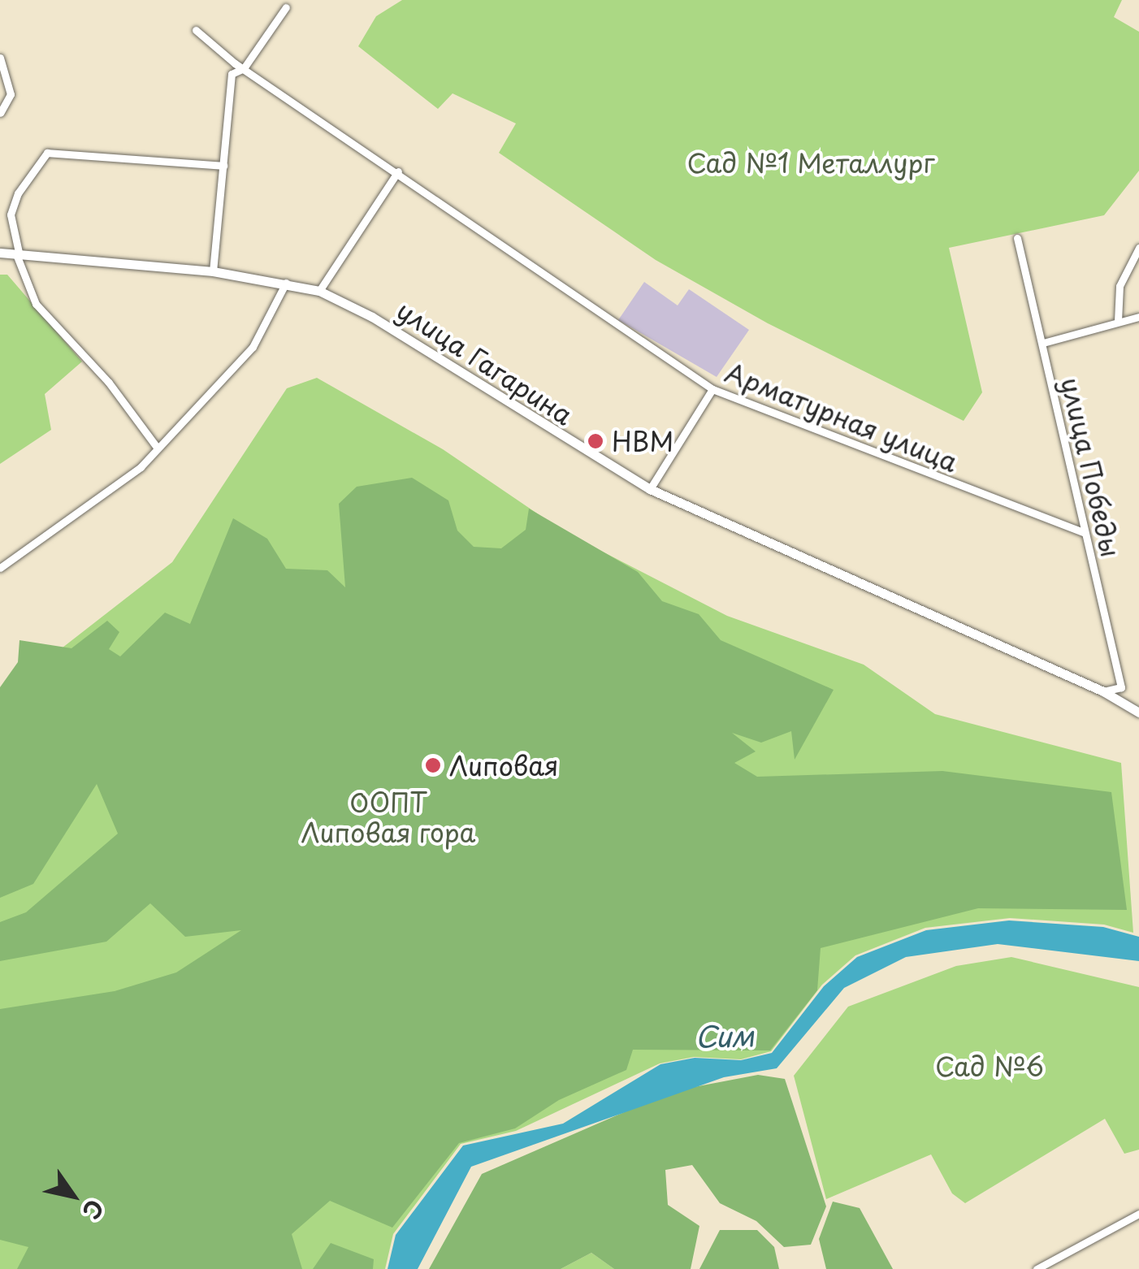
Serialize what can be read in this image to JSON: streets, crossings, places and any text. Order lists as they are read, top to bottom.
{
  "streets": {
    "street": ["улица Гагарина", "Арматурная улица", "улица Победы"]
  },
  "crossings": [
    ["улица Гагарина", "улица Победы"],
    ["Арматурная улица", "улица Победы"]
  ],
  "water": ["Сим"],
  "parks": ["Сад №1 Металлург", "ООПТ Липовая гора", "Сад №6"],
  "places": ["НВМ", "Липовая"],
  "north": "bottom right"
}
